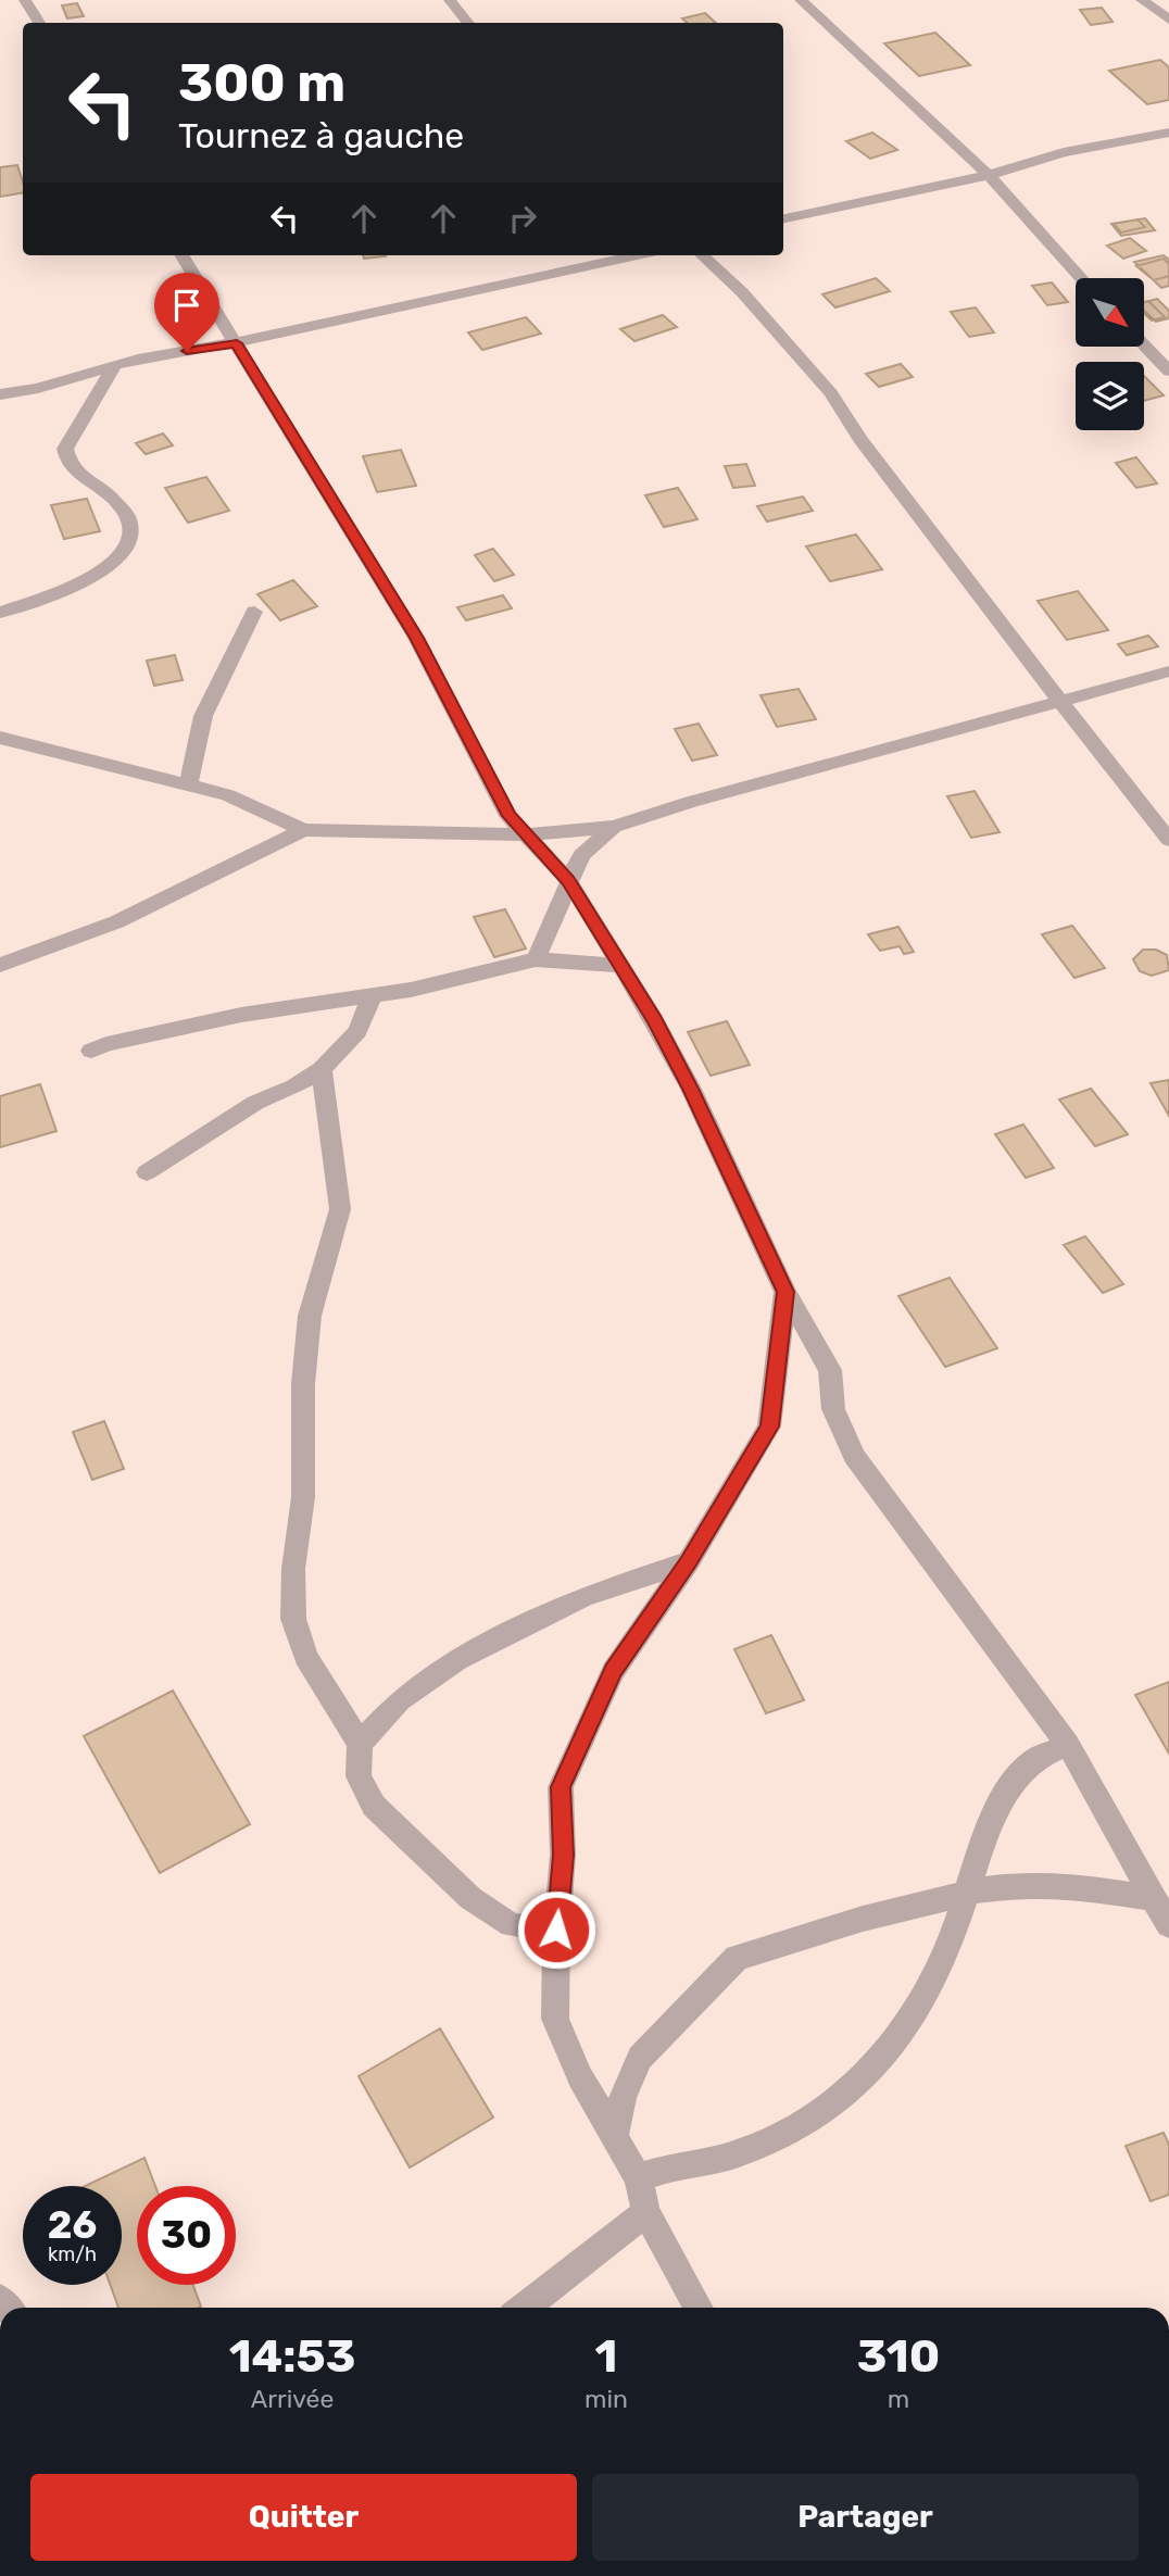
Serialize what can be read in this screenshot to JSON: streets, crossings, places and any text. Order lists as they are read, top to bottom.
{
  "north": "bottom right",
  "page": {
    "turn": ["300 m", "Tournez à gauche"],
    "speed": "26 km/h",
    "limit": "30",
    "eta": [
      "14:53",
      "Arrivée",
      "1",
      "min",
      "310",
      "m"
    ],
    "buttons": ["Quitter", "Partager"]
  }
}
